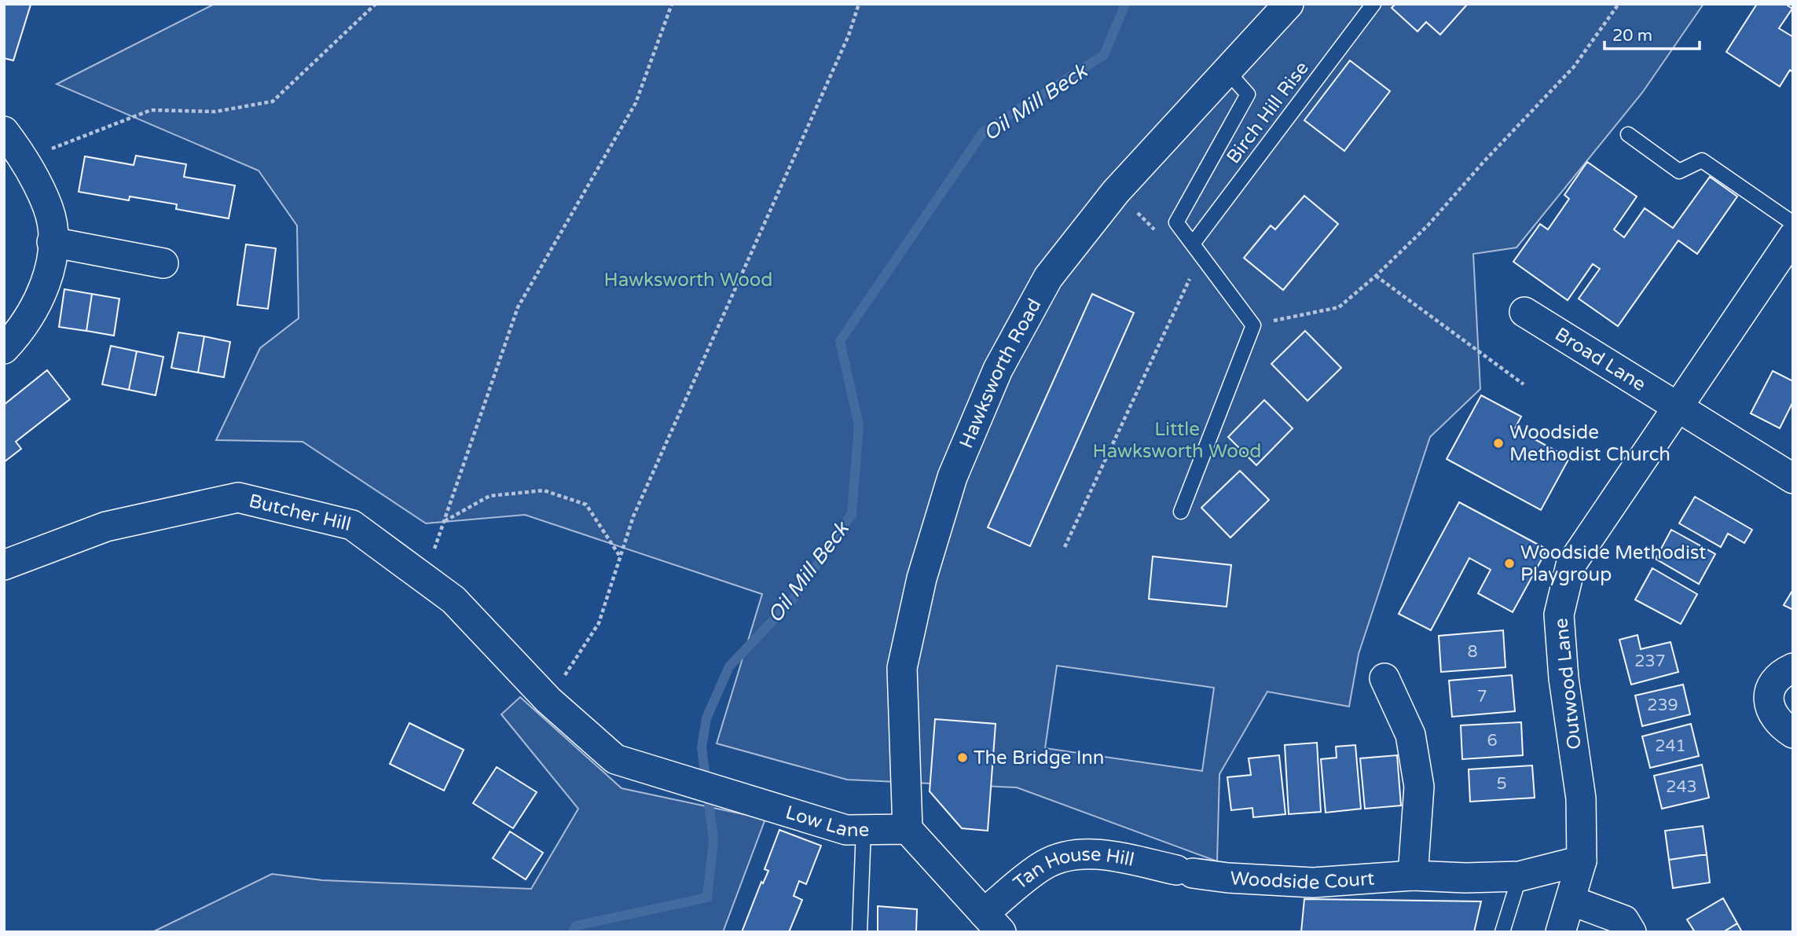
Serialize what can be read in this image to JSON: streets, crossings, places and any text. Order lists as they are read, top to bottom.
{
  "streets": {
    "street": [
      "Broad Lane",
      "Hawksworth Road",
      "Butcher Hill",
      "Outwood Lane",
      "Low Lane",
      "Woodside Court",
      "Tan House Hill"
    ],
    "lane": ["Birch Hill Rise"]
  },
  "crossings": [
    ["Birch Hill Rise", "Hawksworth Road"],
    ["Broad Lane", "Outwood Lane"],
    ["Hawksworth Road", "Low Lane"],
    ["Butcher Hill", "Low Lane"],
    ["Outwood Lane", "Woodside Court"],
    ["Woodside Court", "Tan House Hill"]
  ],
  "water": ["Oil Mill Beck"],
  "parks": ["Hawksworth Wood", "Little Hawksworth Wood"],
  "places": ["Woodside Methodist Church", "Woodside Methodist Playgroup", "The Bridge Inn"],
  "house_numbers": [
    "8",
    "237",
    "7",
    "239",
    "6",
    "241",
    "5",
    "243"
  ],
  "scale_bar": "20 m"
}
